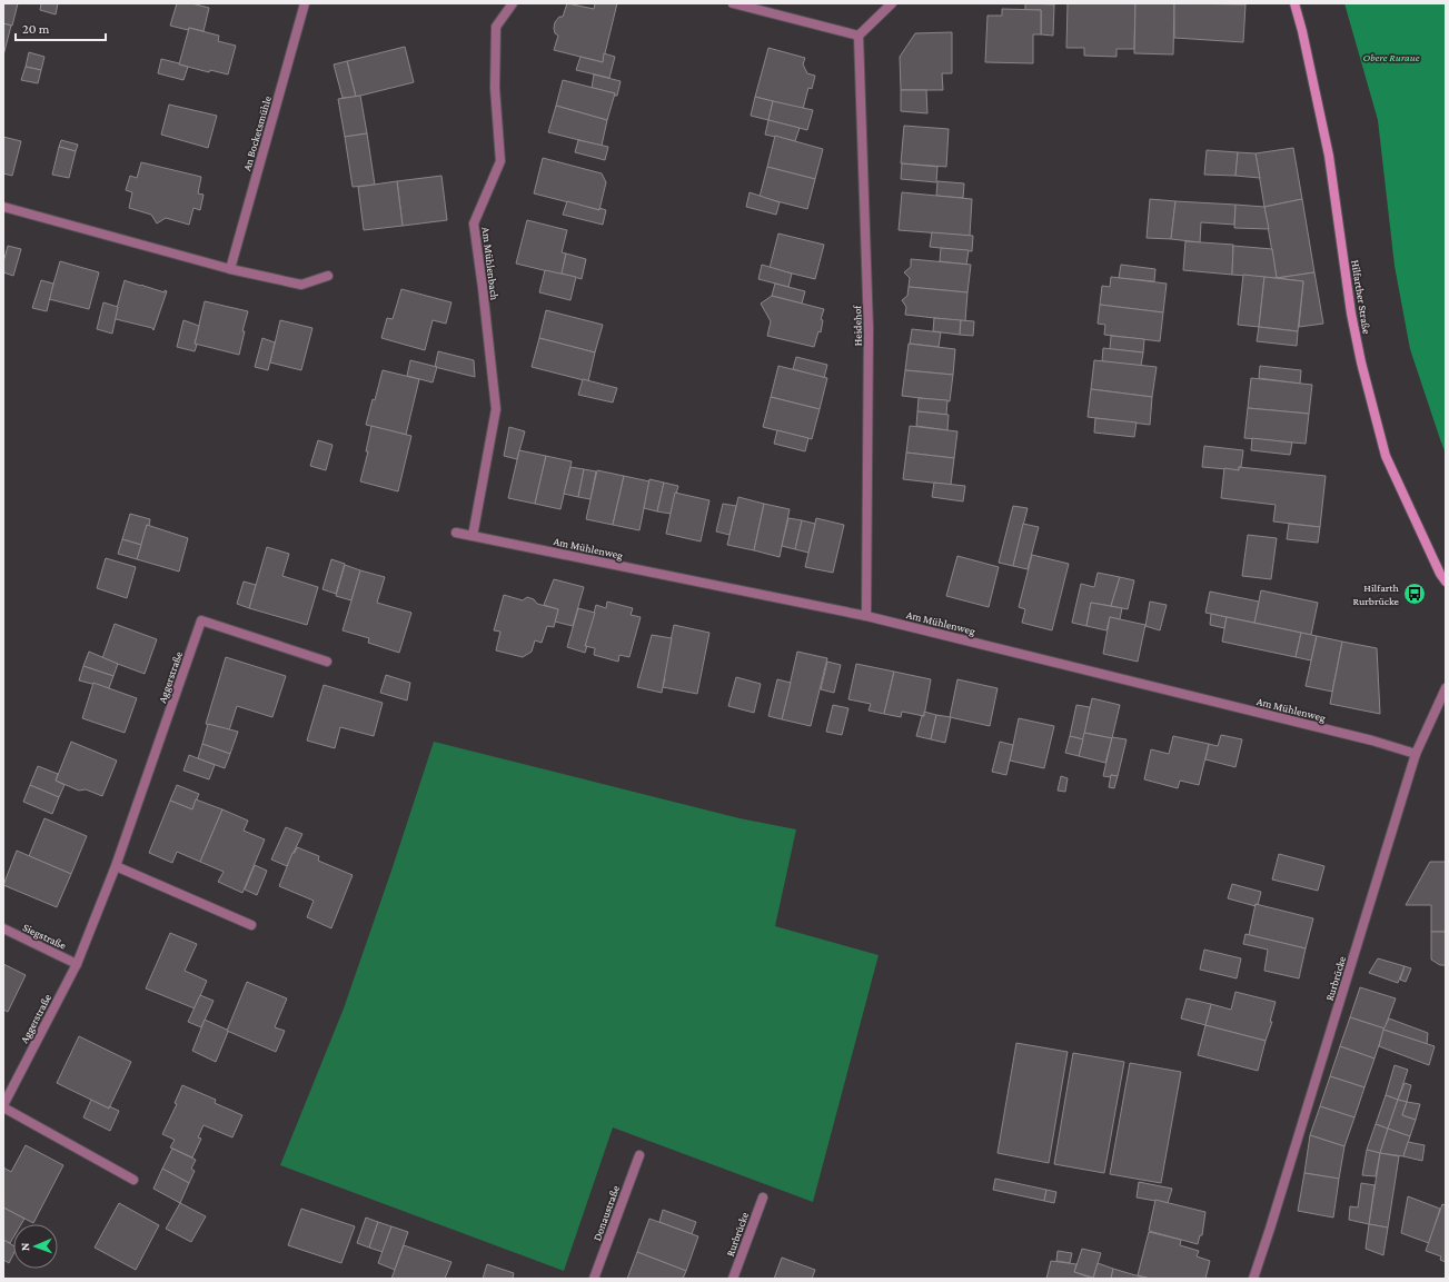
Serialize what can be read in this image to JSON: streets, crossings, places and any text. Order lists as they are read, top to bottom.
{
  "streets": {
    "main road": ["Hilfarther Straße"],
    "street": [
      "An Bocketsmühle",
      "Am Mühlenbach",
      "Heidehof",
      "Am Mühlenweg",
      "Aggerstraße",
      "Siegstraße",
      "Rurbrücke",
      "Donaustraße"
    ]
  },
  "crossings": [
    ["Am Mühlenbach", "Am Mühlenweg"],
    ["Heidehof", "Am Mühlenweg"],
    ["Am Mühlenweg", "Rurbrücke"],
    ["Aggerstraße", "Siegstraße"]
  ],
  "parks": ["Obere Ruraue"],
  "places": {
    "bus stop": ["Hilfarth Rurbrücke"]
  },
  "scale_bar": "20 m",
  "north": "left"
}
